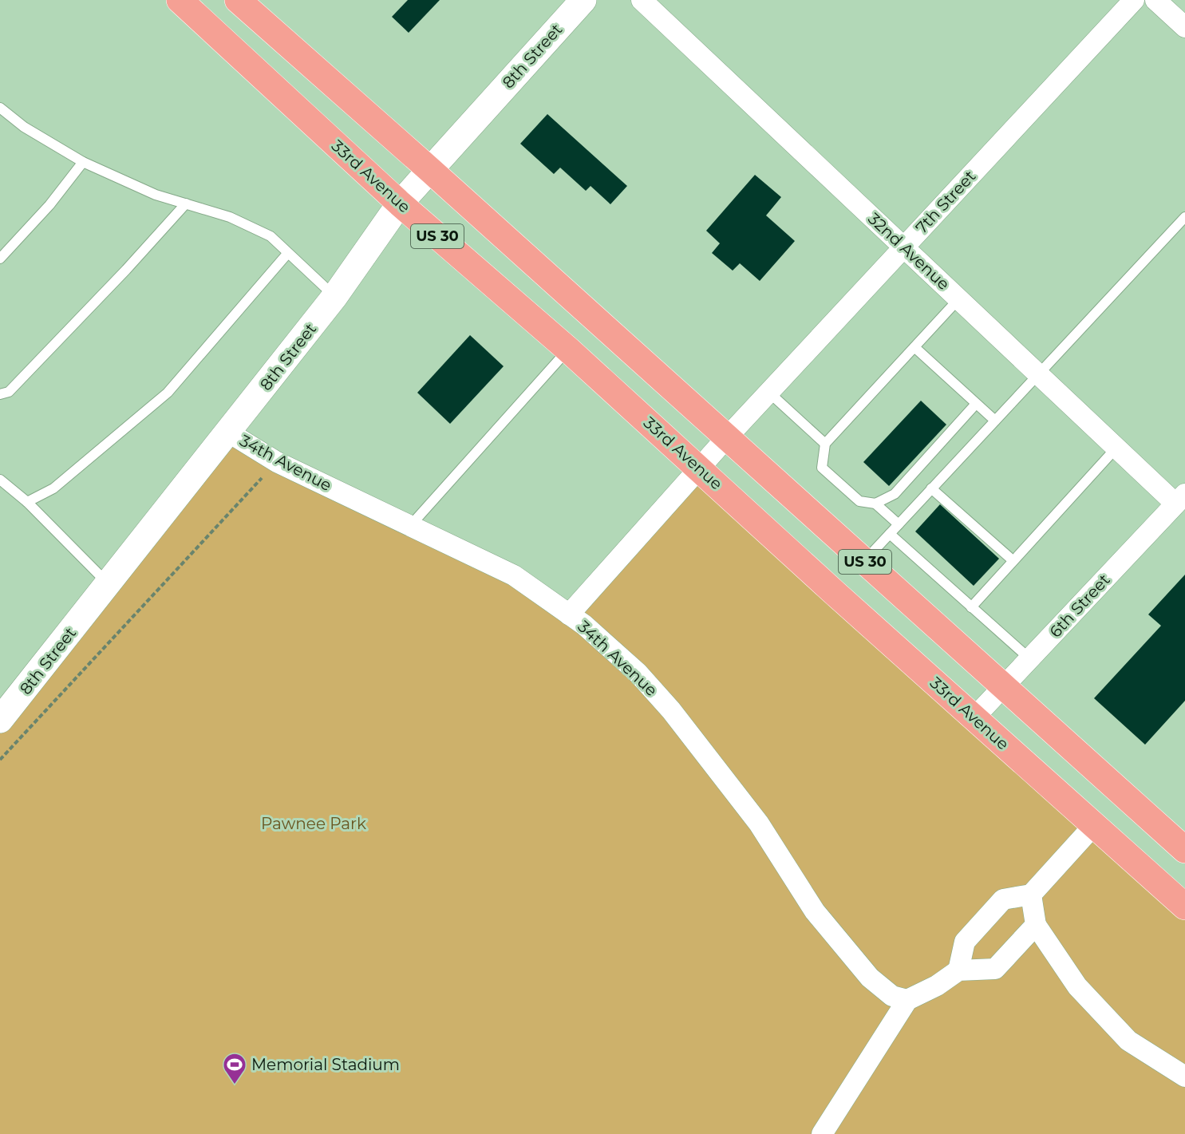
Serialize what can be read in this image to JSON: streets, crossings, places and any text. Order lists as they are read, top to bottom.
{
  "streets": {
    "highway": ["33rd Avenue", "US 30"],
    "street": [
      "8th Street",
      "7th Street",
      "32nd Avenue",
      "34th Avenue",
      "6th Street"
    ]
  },
  "crossings": [
    ["8th Street", "33rd Avenue"],
    ["8th Street", "US 30"],
    ["8th Street", "34th Avenue"],
    ["33rd Avenue", "7th Street"],
    ["33rd Avenue", "6th Street"],
    ["7th Street", "US 30"],
    ["7th Street", "32nd Avenue"],
    ["7th Street", "34th Avenue"],
    ["US 30", "6th Street"],
    ["32nd Avenue", "6th Street"]
  ],
  "parks": ["Pawnee Park"],
  "places": {
    "sports": ["Memorial Stadium"]
  }
}
